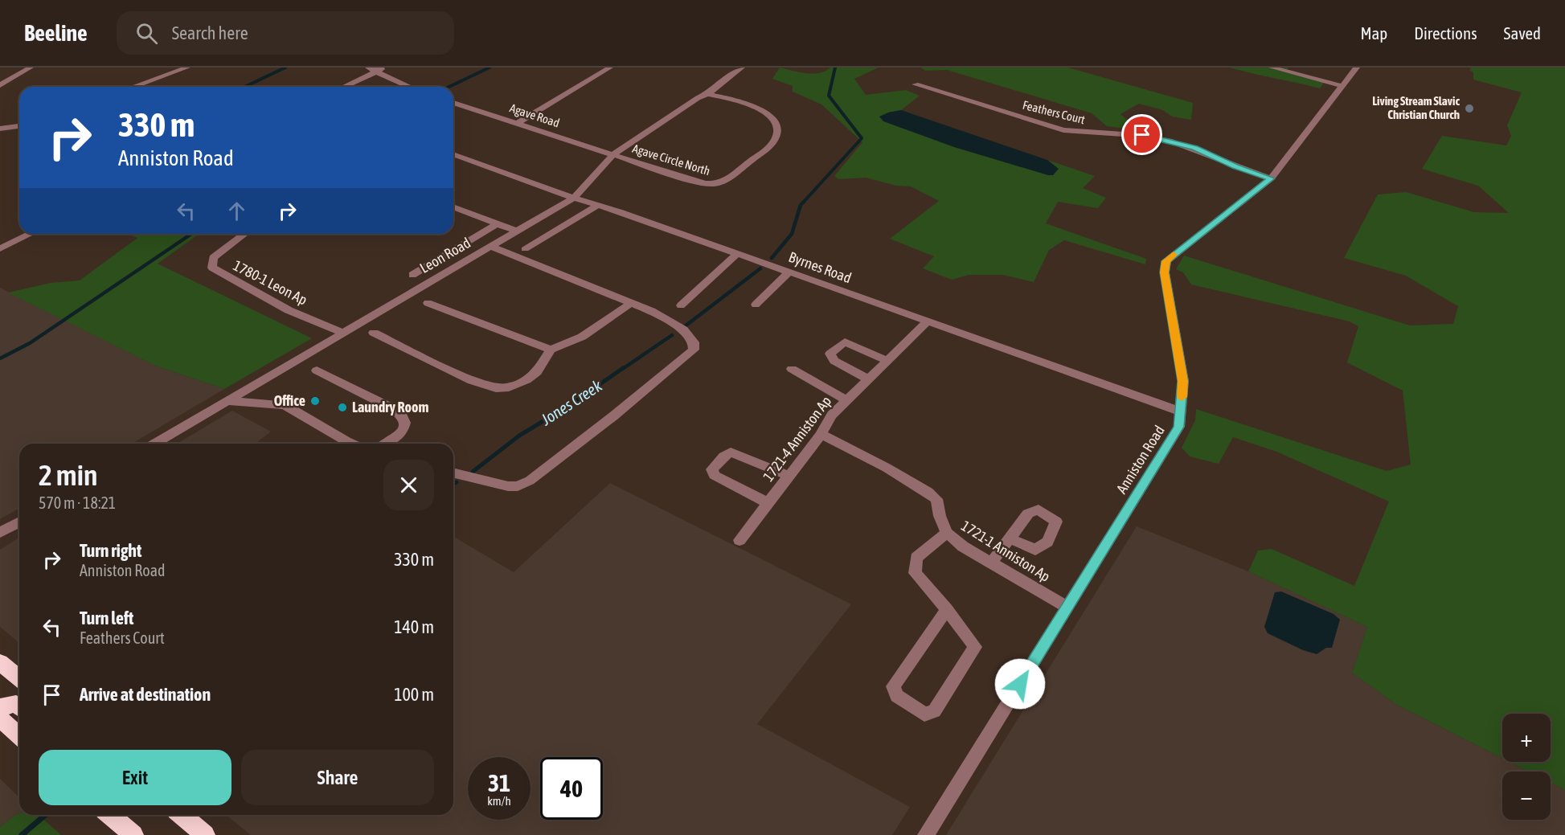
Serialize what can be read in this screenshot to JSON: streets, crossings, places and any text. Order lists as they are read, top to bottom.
{
  "streets": {
    "street": [
      "Feathers Court",
      "Agave Road",
      "Agave Circle North",
      "Leon Road",
      "Byrnes Road",
      "1780-1 Leon Ap",
      "1721-4 Anniston Ap",
      "Anniston Road",
      "1721-1 Anniston Ap"
    ]
  },
  "crossings": [
    ["Feathers Court", "Anniston Road"],
    ["Agave Road", "Agave Circle North"],
    ["Agave Road", "Leon Road"],
    ["Agave Circle North", "Leon Road"],
    ["Leon Road", "Byrnes Road"],
    ["Leon Road", "1780-1 Leon Ap"],
    ["Byrnes Road", "1721-4 Anniston Ap"],
    ["Byrnes Road", "Anniston Road"],
    ["1721-4 Anniston Ap", "1721-1 Anniston Ap"],
    ["Anniston Road", "1721-1 Anniston Ap"]
  ],
  "water": ["Jones Creek"],
  "places": ["Living Stream Slavic Christian Church", "Office", "Laundry Room"],
  "page": {
    "header": "Beeline",
    "search": "Search here",
    "nav": ["Map", "Directions", "Saved"],
    "turn": ["330 m", "Anniston Road"],
    "heading": ["2 min", "570 m · 18:21"],
    "list": [
      {
        "name": "Turn right",
        "note": "Anniston Road",
        "value": "330 m"
      },
      {
        "name": "Turn left",
        "note": "Feathers Court",
        "value": "140 m"
      },
      {
        "name": "Arrive at destination",
        "value": "100 m"
      }
    ],
    "map_buttons": ["+", "−"],
    "buttons": ["Exit", "Share"],
    "speed": "31 km/h",
    "limit": "40"
  }
}
